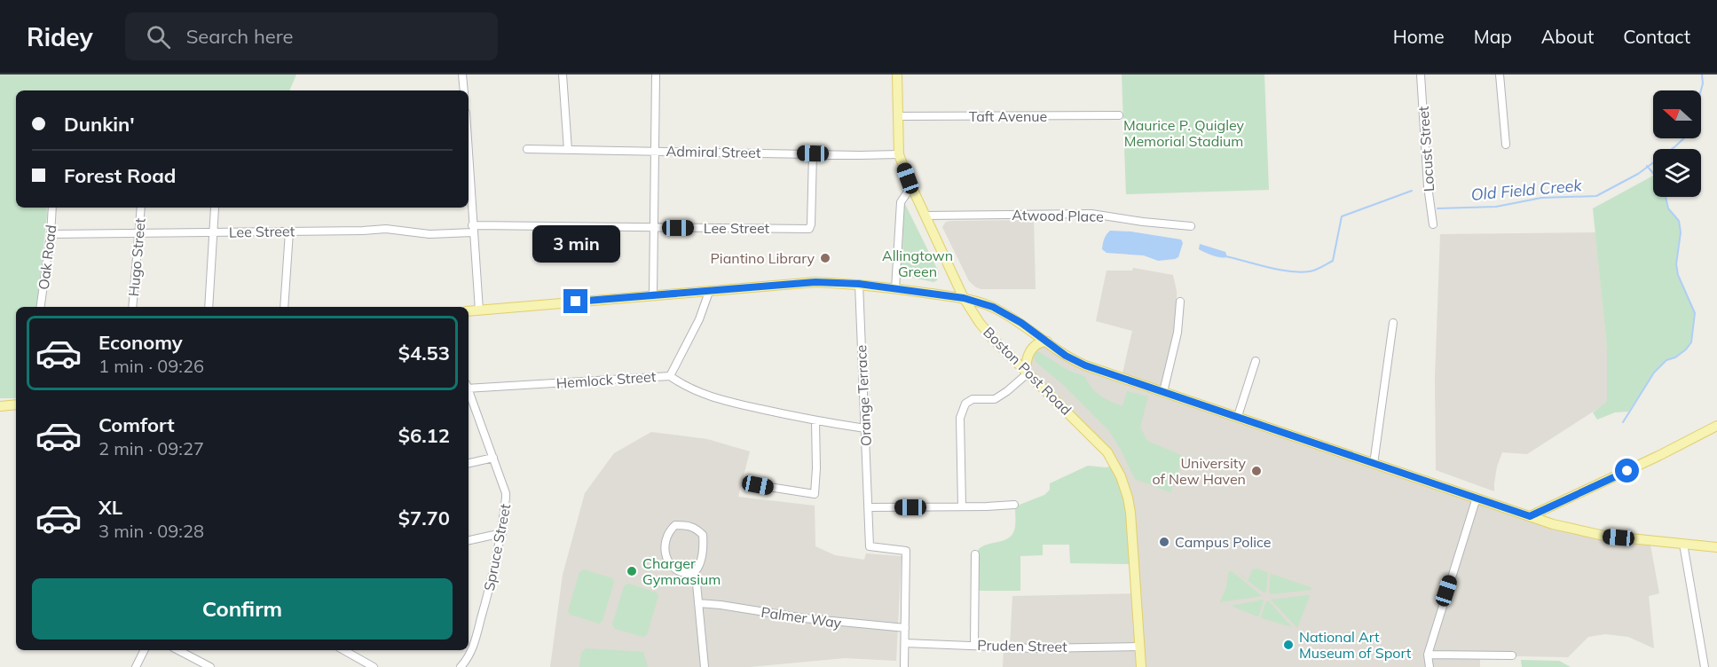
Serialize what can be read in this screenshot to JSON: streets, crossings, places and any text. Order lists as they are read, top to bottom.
{
  "streets": {
    "main road": ["Boston Post Road"],
    "street": [
      "Taft Avenue",
      "Locust Street",
      "Admiral Street",
      "Atwood Place",
      "Lee Street",
      "Oak Road",
      "Hugo Street",
      "Hemlock Street",
      "Orange Terrace",
      "Spruce Street",
      "Palmer Way",
      "Pruden Street"
    ]
  },
  "crossings": [
    ["Taft Avenue", "Boston Post Road"],
    ["Admiral Street", "Lee Street"],
    ["Admiral Street", "Boston Post Road"],
    ["Atwood Place", "Boston Post Road"],
    ["Lee Street", "Oak Road"],
    ["Lee Street", "Hugo Street"],
    ["Boston Post Road", "Pruden Street"],
    ["Hemlock Street", "Orange Terrace"],
    ["Orange Terrace", "Palmer Way"]
  ],
  "water": ["Old Field Creek"],
  "parks": ["Maurice P. Quigley Memorial Stadium", "Allingtown Green"],
  "places": [
    "Piantino Library",
    "University of New Haven",
    "Campus Police",
    "Charger Gymnasium",
    "National Art Museum of Sport"
  ],
  "north": "left",
  "page": {
    "header": "Ridey",
    "search": "Search here",
    "nav": [
      "Home",
      "Map",
      "About",
      "Contact"
    ],
    "banner": ["Dunkin'", "Forest Road"],
    "bubble": "3 min",
    "list": [
      {
        "name": "Economy",
        "note": "1 min · 09:26",
        "value": "$4.53"
      },
      {
        "name": "Comfort",
        "note": "2 min · 09:27",
        "value": "$6.12"
      },
      {
        "name": "XL",
        "note": "3 min · 09:28",
        "value": "$7.70"
      }
    ],
    "buttons": "Confirm"
  }
}
